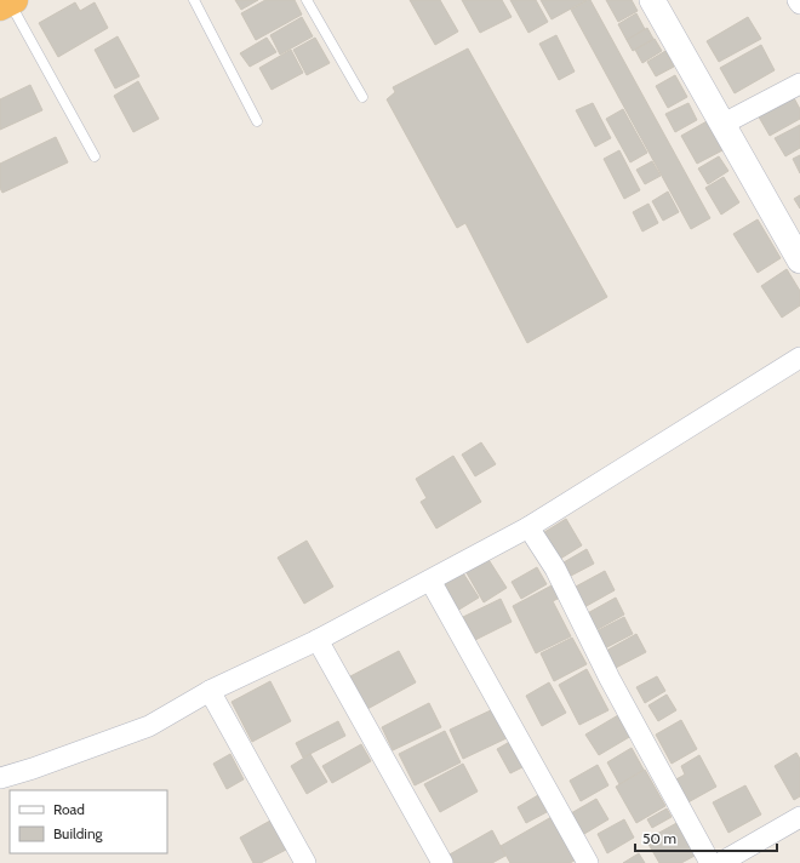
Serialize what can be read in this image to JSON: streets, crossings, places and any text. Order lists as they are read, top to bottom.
{
  "legend": ["Road", "Building"],
  "scale_bar": "50 m"
}
